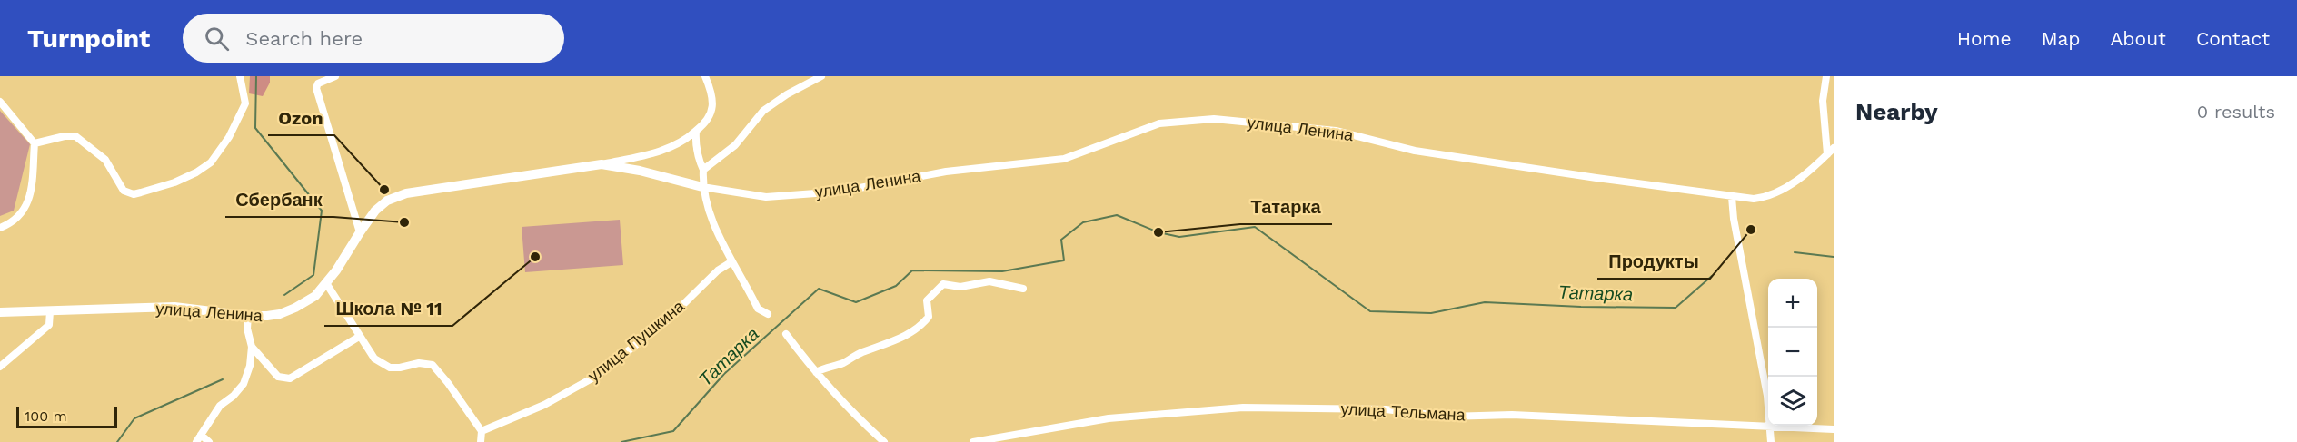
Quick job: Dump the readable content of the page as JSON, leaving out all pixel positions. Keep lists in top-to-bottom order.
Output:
{
  "streets": {
    "street": ["улица Ленина", "улица Пушкина", "улица Тельмана"]
  },
  "water": ["Татарка"],
  "places": [
    "Ozon",
    "Сбербанк",
    "Продукты",
    "Татарка",
    "Школа № 11"
  ],
  "scale_bar": "100 m",
  "page": {
    "header": "Turnpoint",
    "search": "Search here",
    "nav": [
      "Home",
      "Map",
      "About",
      "Contact"
    ],
    "heading": ["Nearby", "0 results"],
    "map_buttons": ["+", "−"],
    "scale": "100 m"
  }
}
